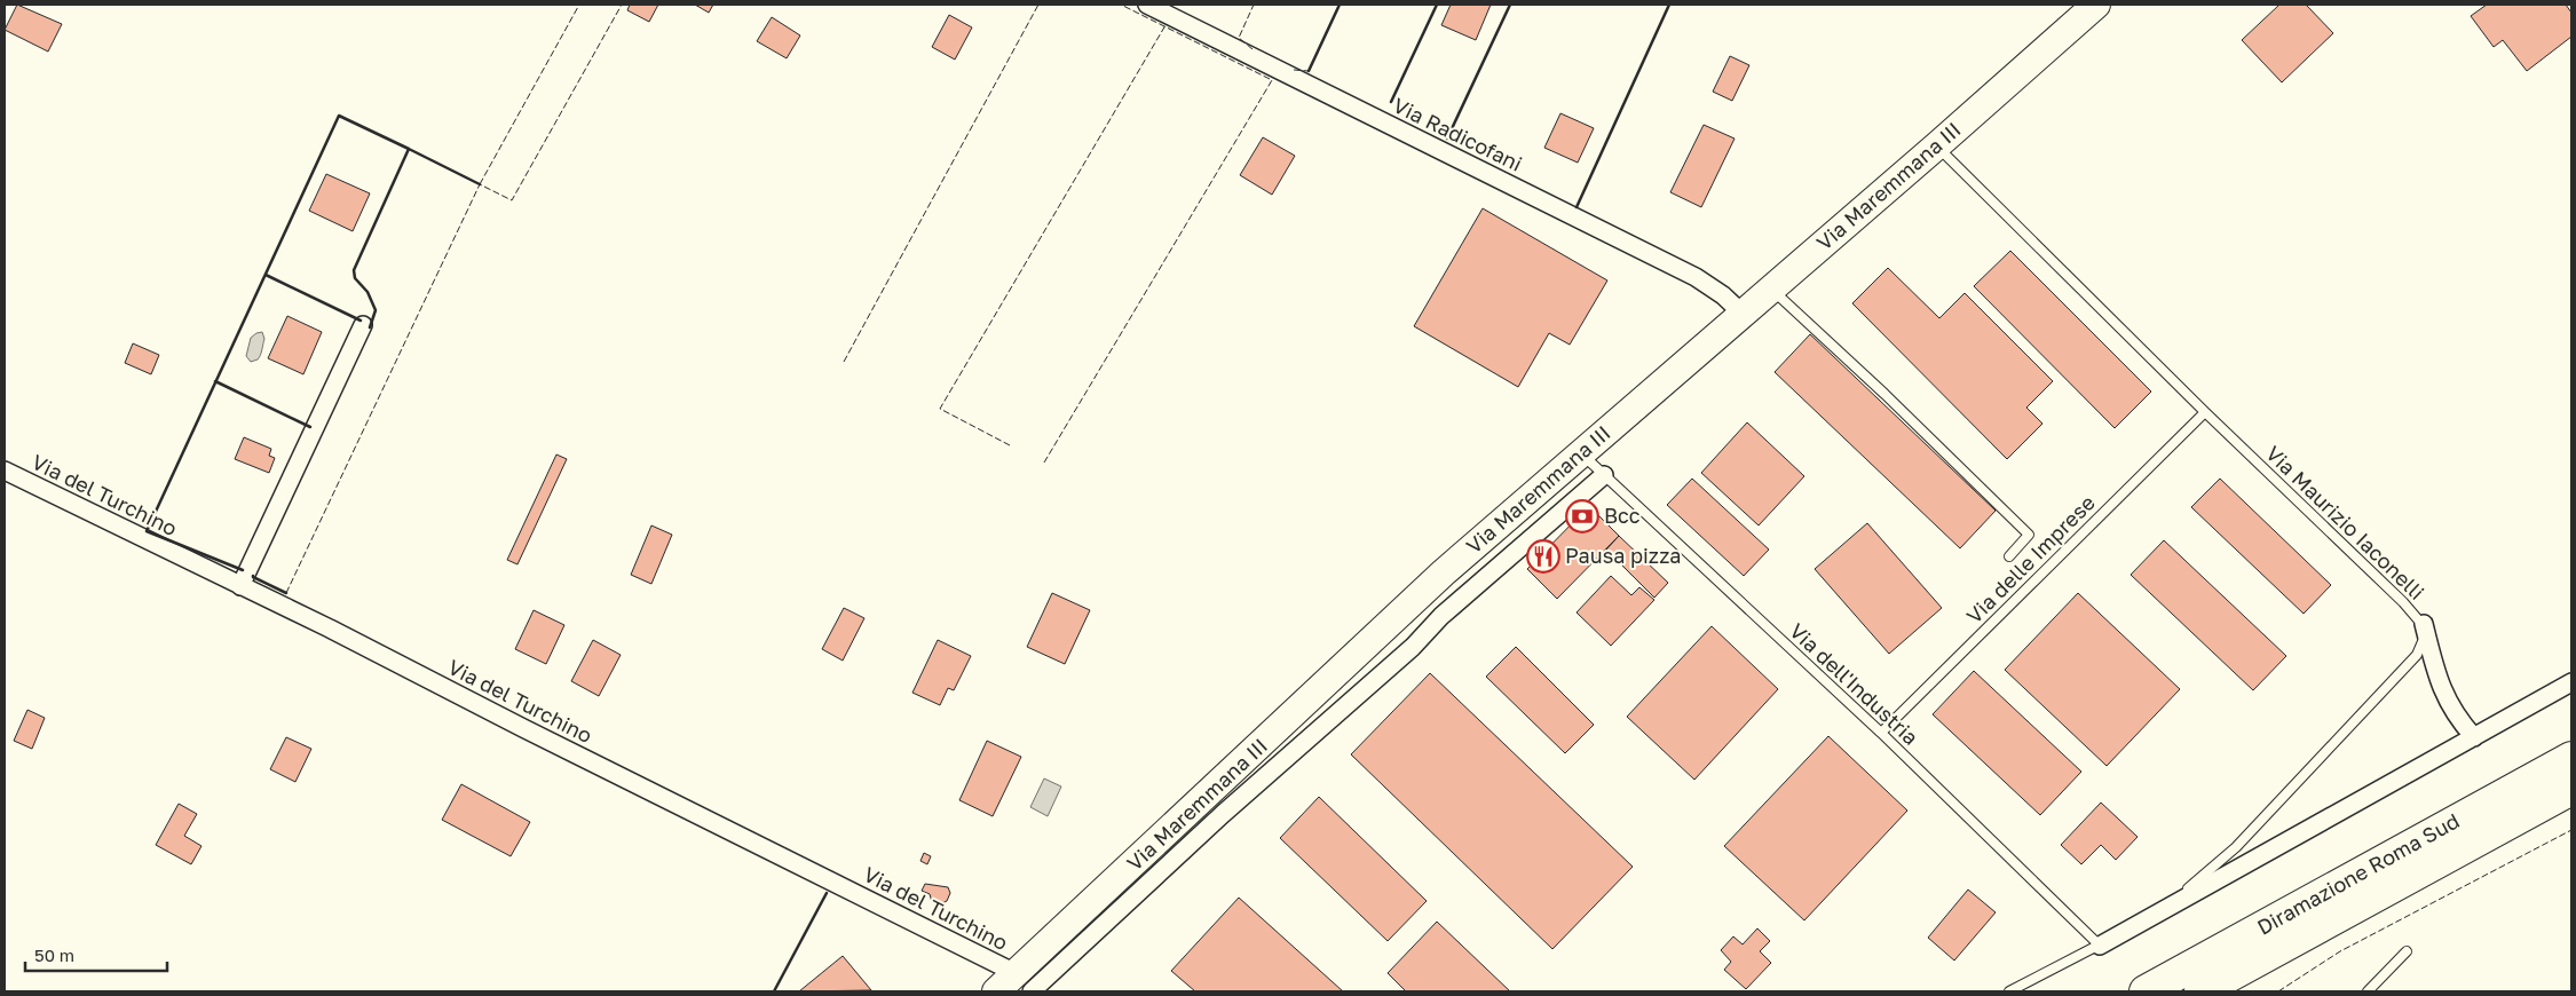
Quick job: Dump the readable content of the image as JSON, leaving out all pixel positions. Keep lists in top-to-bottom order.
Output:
{
  "streets": {
    "highway": ["Diramazione Roma Sud"],
    "main road": ["Via Maremmana III"],
    "street": ["Via Radicofani", "Via del Turchino"],
    "lane": ["Via Maurizio Iaconelli", "Via delle Imprese", "Via dell'Industria"]
  },
  "crossings": [
    ["Via Radicofani", "Via Maremmana III"],
    ["Via Maremmana III", "Via del Turchino"],
    ["Via Maremmana III", "Via Maurizio Iaconelli"],
    ["Via Maremmana III", "Via dell'Industria"],
    ["Via Maurizio Iaconelli", "Via delle Imprese"],
    ["Via Maurizio Iaconelli", "Via dell'Industria"],
    ["Via delle Imprese", "Via dell'Industria"]
  ],
  "places": {
    "bank": ["Bcc"],
    "restaurant": ["Pausa pizza"]
  },
  "scale_bar": "50 m"
}
